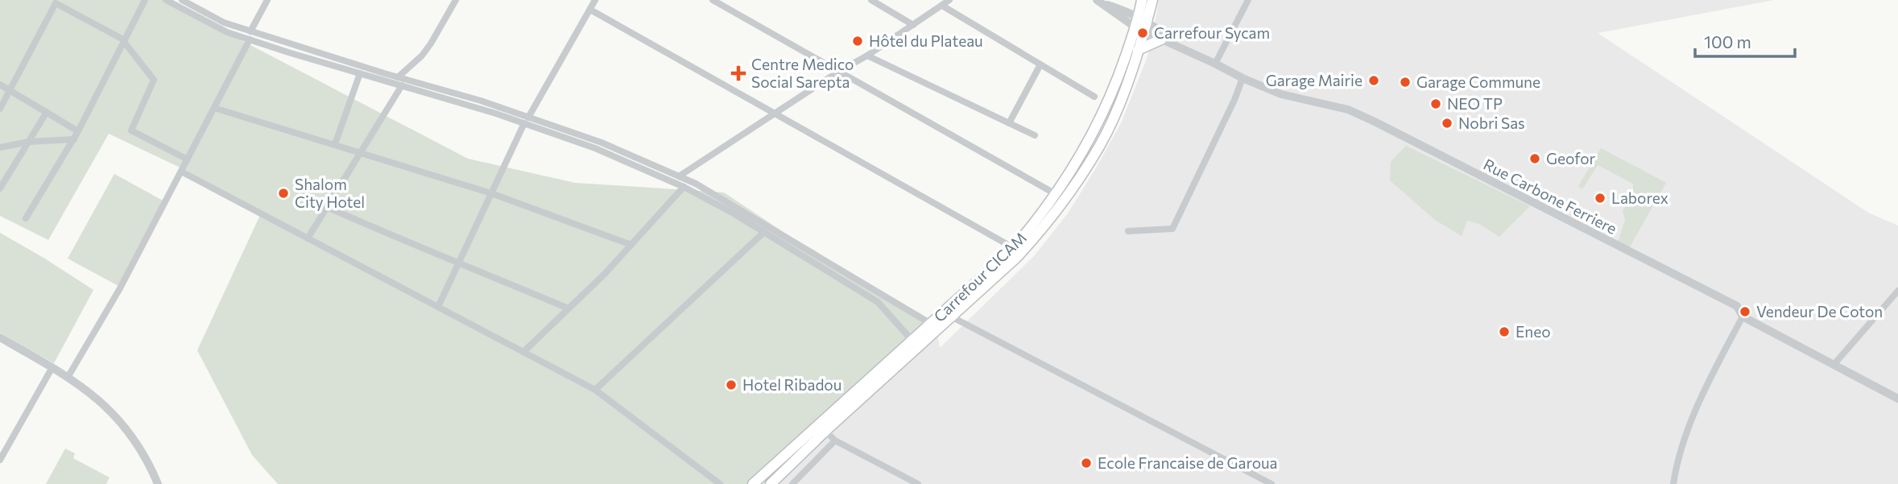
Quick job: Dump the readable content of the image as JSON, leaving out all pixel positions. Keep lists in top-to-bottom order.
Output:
{
  "streets": {
    "main road": ["Carrefour CICAM"],
    "street": ["Rue Carbone Ferriere"]
  },
  "crossings": [
    ["Rue Carbone Ferriere", "Carrefour CICAM"]
  ],
  "places": {
    "other": [
      "Carrefour Sycam",
      "Hôtel du Plateau",
      "Garage Mairie",
      "Garage Commune",
      "NEO TP",
      "Nobri Sas",
      "Geofor",
      "Shalom City Hotel",
      "Laborex",
      "Vendeur De Coton",
      "Eneo",
      "Hotel Ribadou",
      "Ecole Francaise de Garoua"
    ],
    "health": ["Centre Medico Social Sarepta"]
  },
  "scale_bar": "100 m"
}
